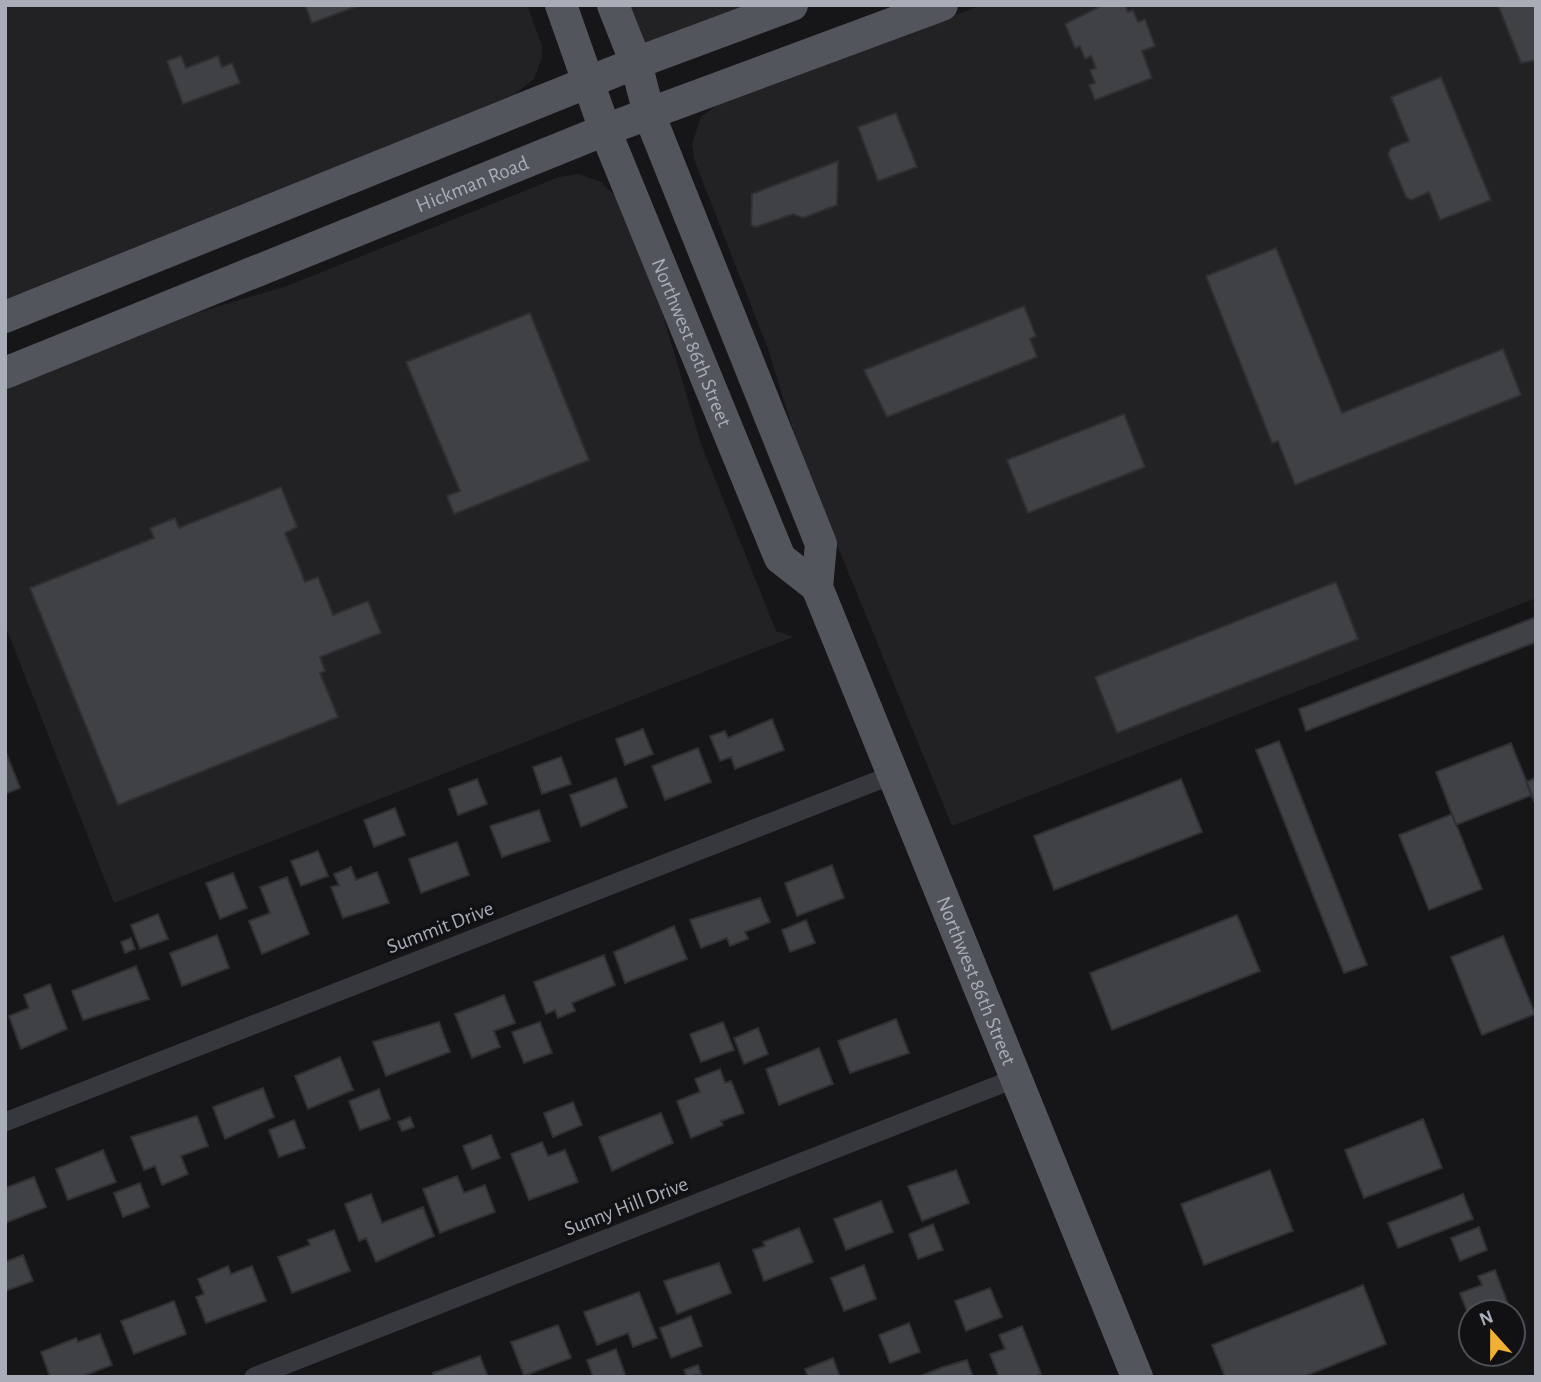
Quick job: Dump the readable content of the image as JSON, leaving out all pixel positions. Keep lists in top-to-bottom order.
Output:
{
  "streets": {
    "main road": ["Hickman Road", "Northwest 86th Street"],
    "street": ["Summit Drive", "Sunny Hill Drive"]
  },
  "crossings": [
    ["Hickman Road", "Northwest 86th Street"],
    ["Northwest 86th Street", "Summit Drive"],
    ["Northwest 86th Street", "Sunny Hill Drive"]
  ],
  "north": "top"
}
